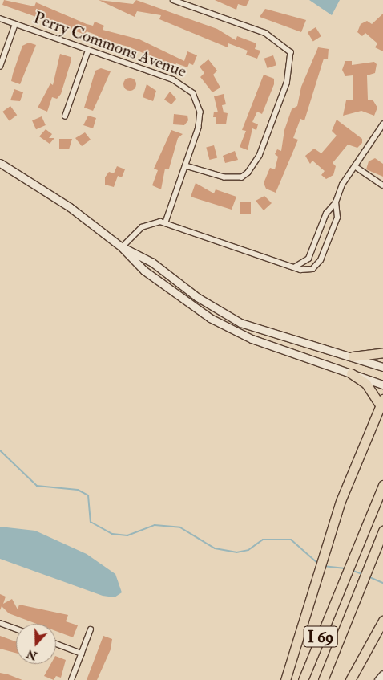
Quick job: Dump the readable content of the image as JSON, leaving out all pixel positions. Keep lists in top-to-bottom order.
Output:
{
  "streets": {
    "highway": ["I 69"],
    "street": ["Perry Commons Avenue"]
  },
  "north": "bottom"
}
